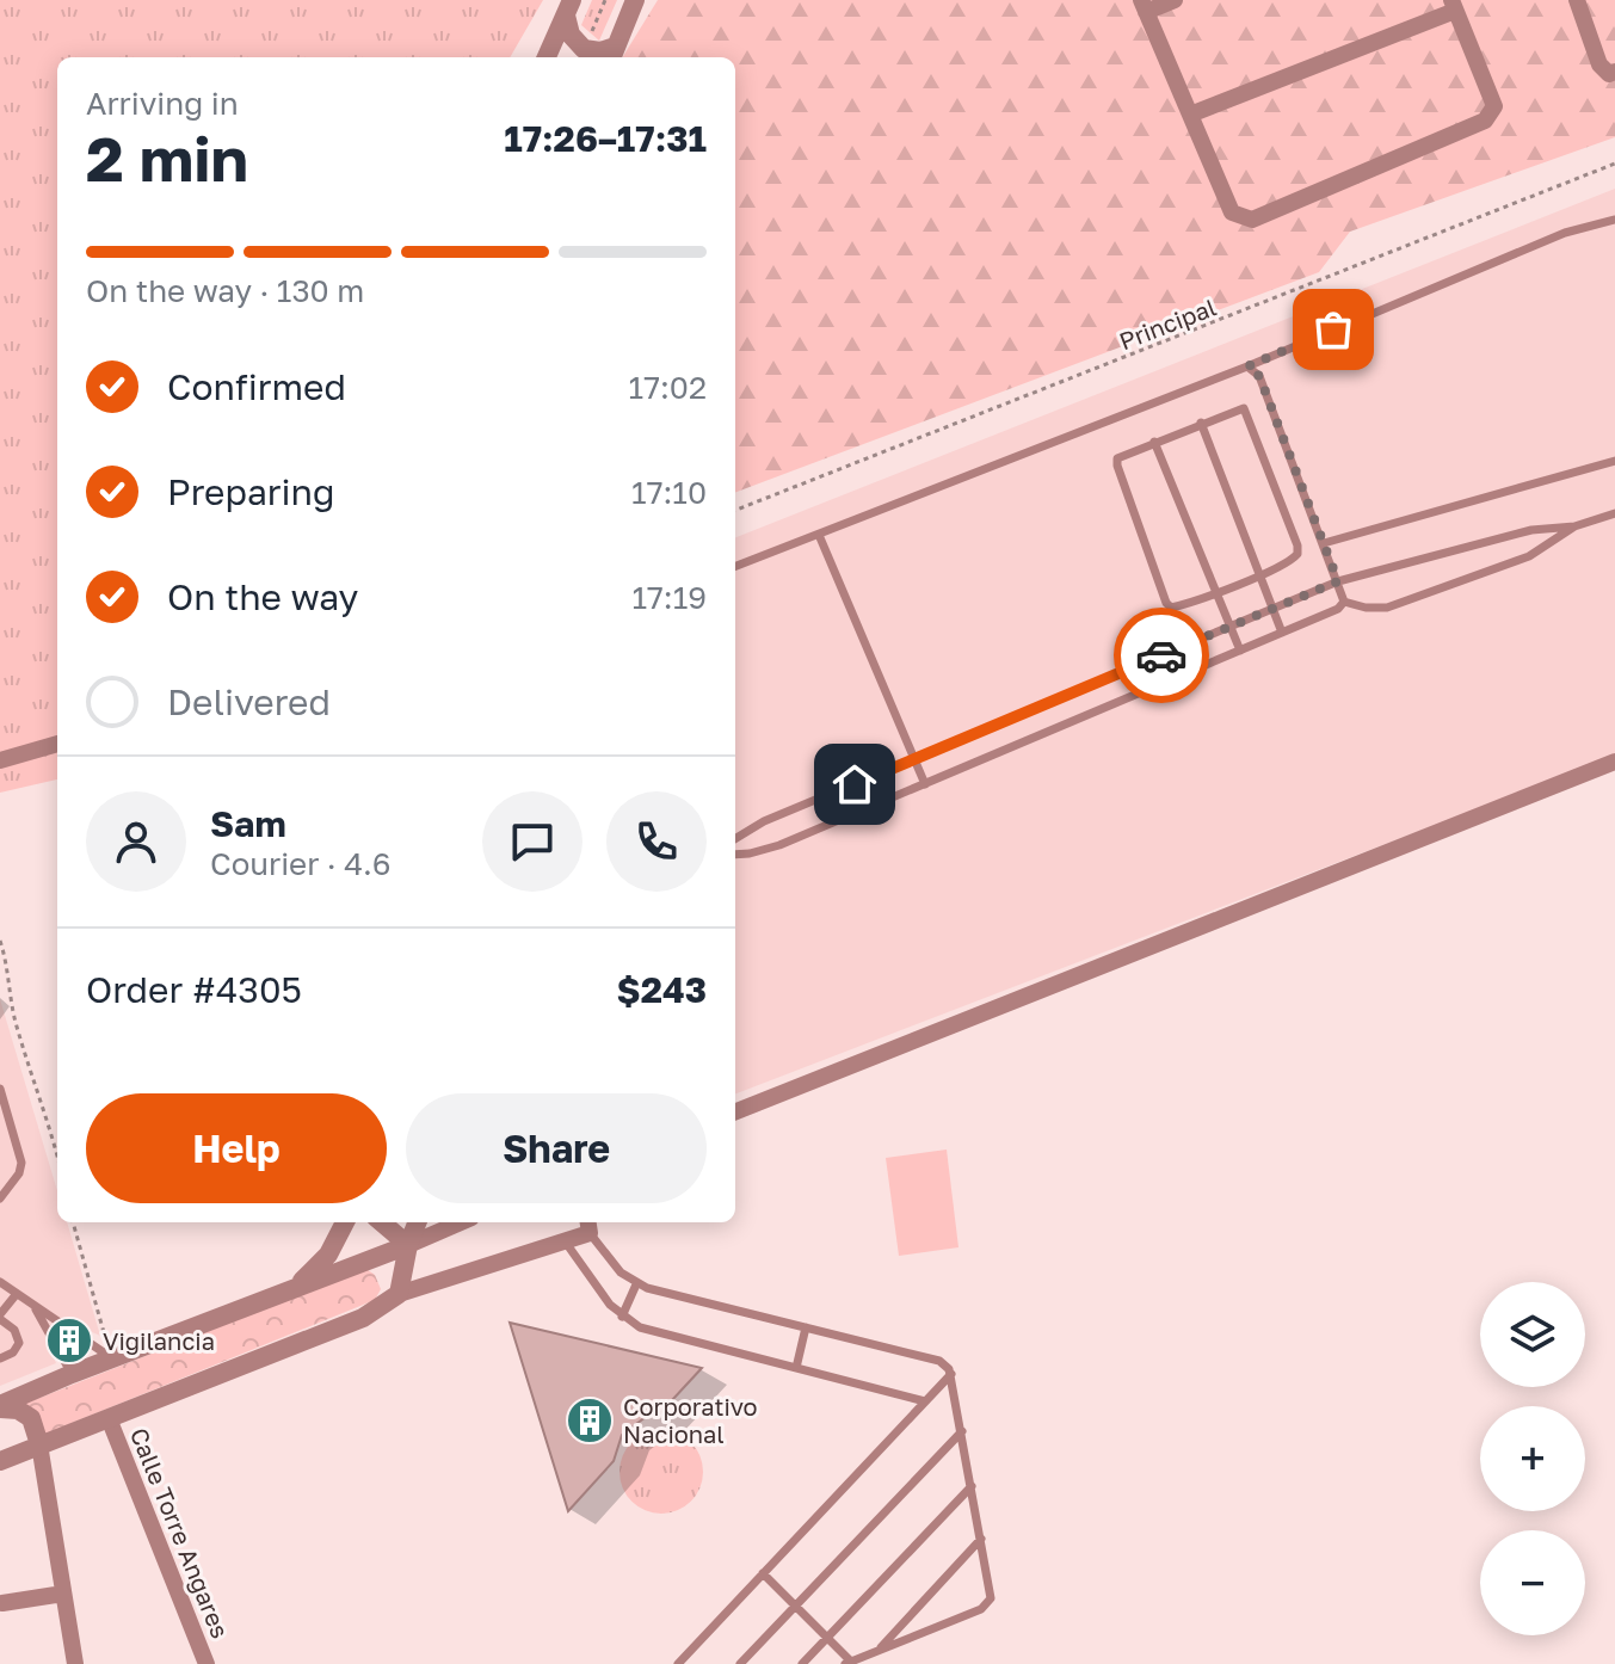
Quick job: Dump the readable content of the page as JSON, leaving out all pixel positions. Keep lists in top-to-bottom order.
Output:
{
  "streets": {
    "street": ["Calle Torre Angares"],
    "path": ["Principal"]
  },
  "places": {
    "building": ["Vigilancia", "Corporativo Nacional"]
  },
  "page": {
    "heading": ["2 min", "Arriving in", "17:26–17:31"],
    "panel": [
      "Sam",
      "Courier · 4.6",
      "Order #4305",
      "$243"
    ],
    "bar": "On the way · 130 m",
    "list": [
      ["Confirmed", "17:02"],
      ["Preparing", "17:10"],
      ["On the way", "17:19"],
      "Delivered"
    ],
    "buttons": ["Help", "Share"],
    "map_buttons": ["+", "−"]
  }
}
